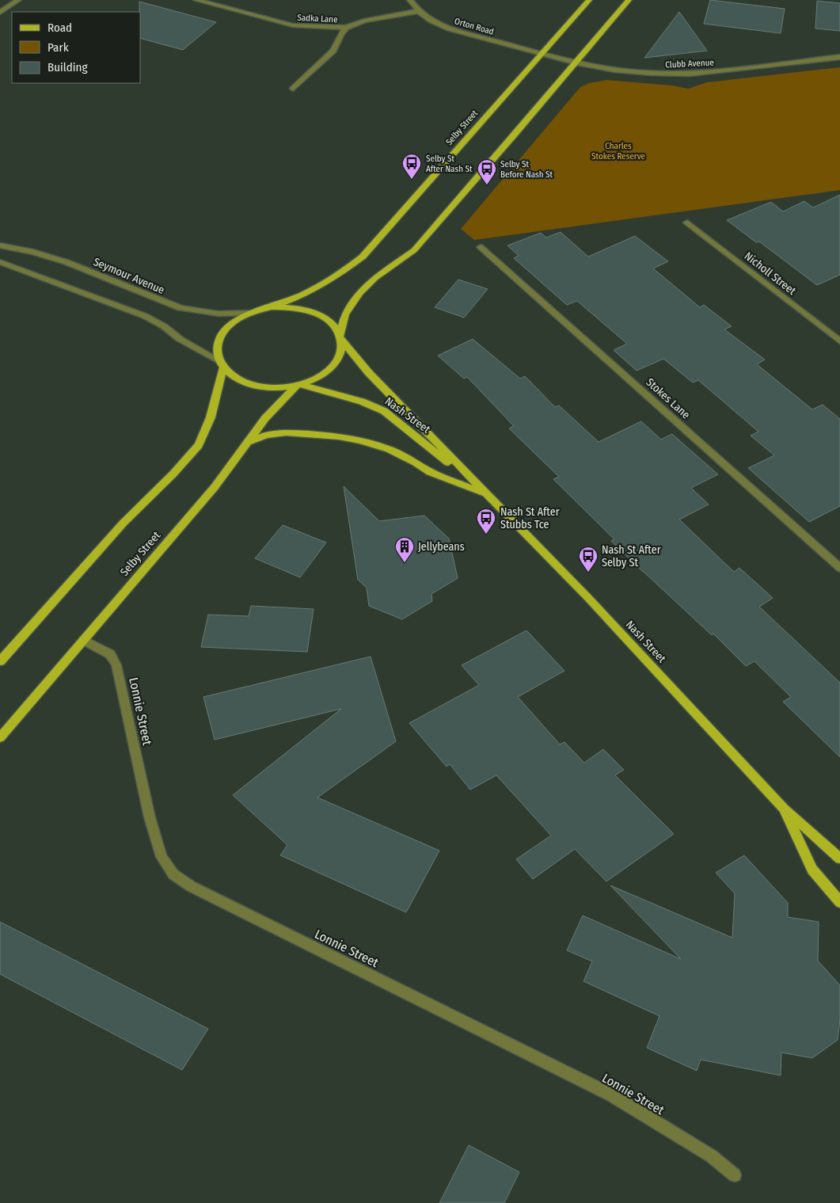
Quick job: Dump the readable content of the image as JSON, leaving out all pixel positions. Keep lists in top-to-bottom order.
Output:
{
  "streets": {
    "main road": ["Selby Street", "Nash Street"],
    "street": [
      "Sadka Lane",
      "Orton Road",
      "Clubb Avenue",
      "Nicholl Street",
      "Seymour Avenue",
      "Stokes Lane",
      "Lonnie Street"
    ]
  },
  "crossings": [
    ["Sadka Lane", "Orton Road"],
    ["Orton Road", "Clubb Avenue"],
    ["Orton Road", "Selby Street"],
    ["Clubb Avenue", "Selby Street"],
    ["Selby Street", "Seymour Avenue"],
    ["Selby Street", "Nash Street"],
    ["Selby Street", "Lonnie Street"],
    ["Seymour Avenue", "Nash Street"]
  ],
  "parks": ["Charles Stokes Reserve"],
  "places": {
    "bus stop": [
      "Selby St After Nash St",
      "Selby St Before Nash St",
      "Nash St After Stubbs Tce",
      "Nash St After Selby St"
    ],
    "building": ["Jellybeans"]
  },
  "legend": ["Road", "Park", "Building"]
}
